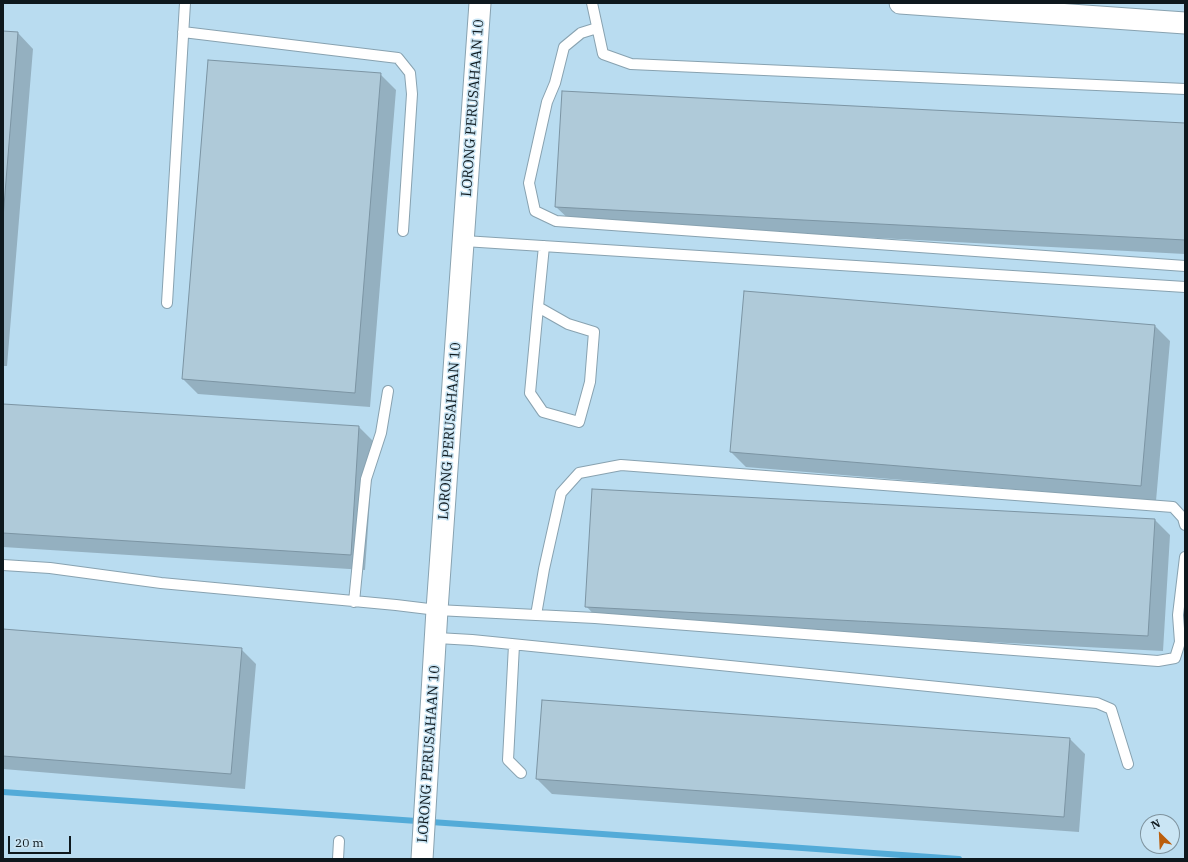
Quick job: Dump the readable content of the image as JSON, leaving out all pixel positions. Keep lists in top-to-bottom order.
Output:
{
  "streets": {
    "street": ["LORONG PERUSAHAAN 10"]
  },
  "scale_bar": "20 m",
  "north": "top left"
}
